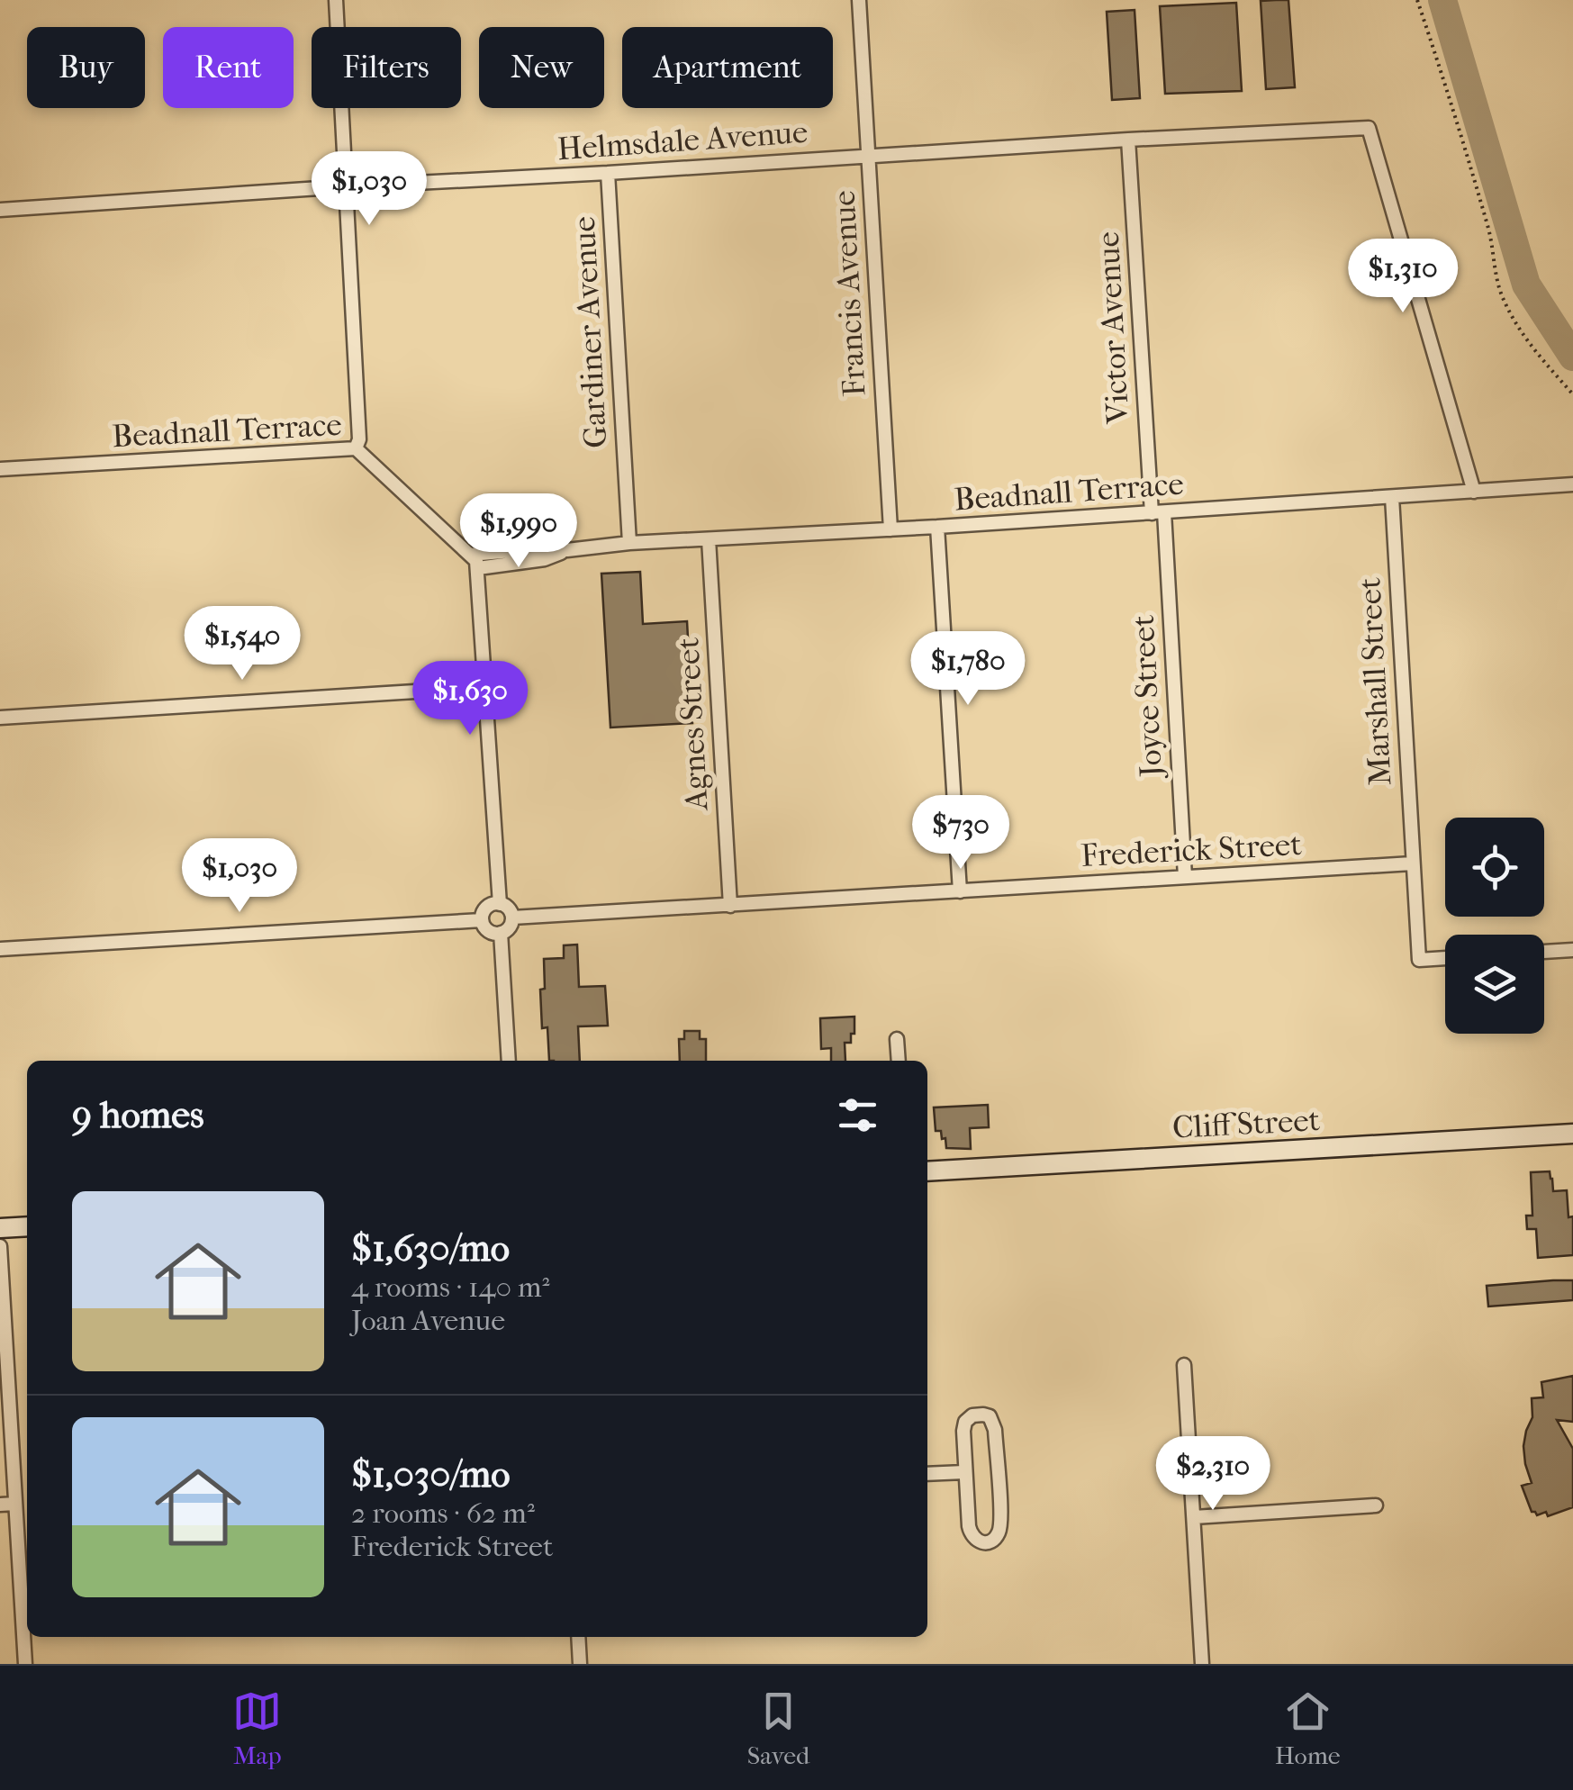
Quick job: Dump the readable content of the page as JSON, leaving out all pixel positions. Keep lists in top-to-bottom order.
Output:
{
  "streets": {
    "street": [
      "Helmsdale Avenue",
      "Francis Avenue",
      "Victor Avenue",
      "Gardiner Avenue",
      "Beadnall Terrace",
      "Marshall Street",
      "Joyce Street",
      "Agnes Street",
      "Frederick Street",
      "Cliff Street"
    ]
  },
  "crossings": [
    ["Helmsdale Avenue", "Francis Avenue"],
    ["Helmsdale Avenue", "Victor Avenue"],
    ["Helmsdale Avenue", "Gardiner Avenue"],
    ["Helmsdale Avenue", "Beadnall Terrace"],
    ["Francis Avenue", "Beadnall Terrace"],
    ["Victor Avenue", "Beadnall Terrace"],
    ["Victor Avenue", "Joyce Street"],
    ["Gardiner Avenue", "Beadnall Terrace"],
    ["Beadnall Terrace", "Marshall Street"],
    ["Beadnall Terrace", "Joyce Street"],
    ["Beadnall Terrace", "Agnes Street"],
    ["Marshall Street", "Frederick Street"],
    ["Joyce Street", "Frederick Street"],
    ["Agnes Street", "Frederick Street"]
  ],
  "page": {
    "chip": [
      "Buy",
      "Rent",
      "Filters",
      "New",
      "Apartment"
    ],
    "price": [
      "$1,030",
      "$1,310",
      "$1,990",
      "$1,540",
      "$1,780",
      "$1,630",
      "$730",
      "$1,030",
      "$2,310"
    ],
    "heading": "9 homes",
    "list": [
      {
        "name": "$1,630/mo",
        "note": "4 rooms · 140 m² · Joan Avenue"
      },
      {
        "name": "$1,030/mo",
        "note": "2 rooms · 62 m² · Frederick Street"
      }
    ],
    "tabs": ["Map", "Saved", "Home"]
  }
}
